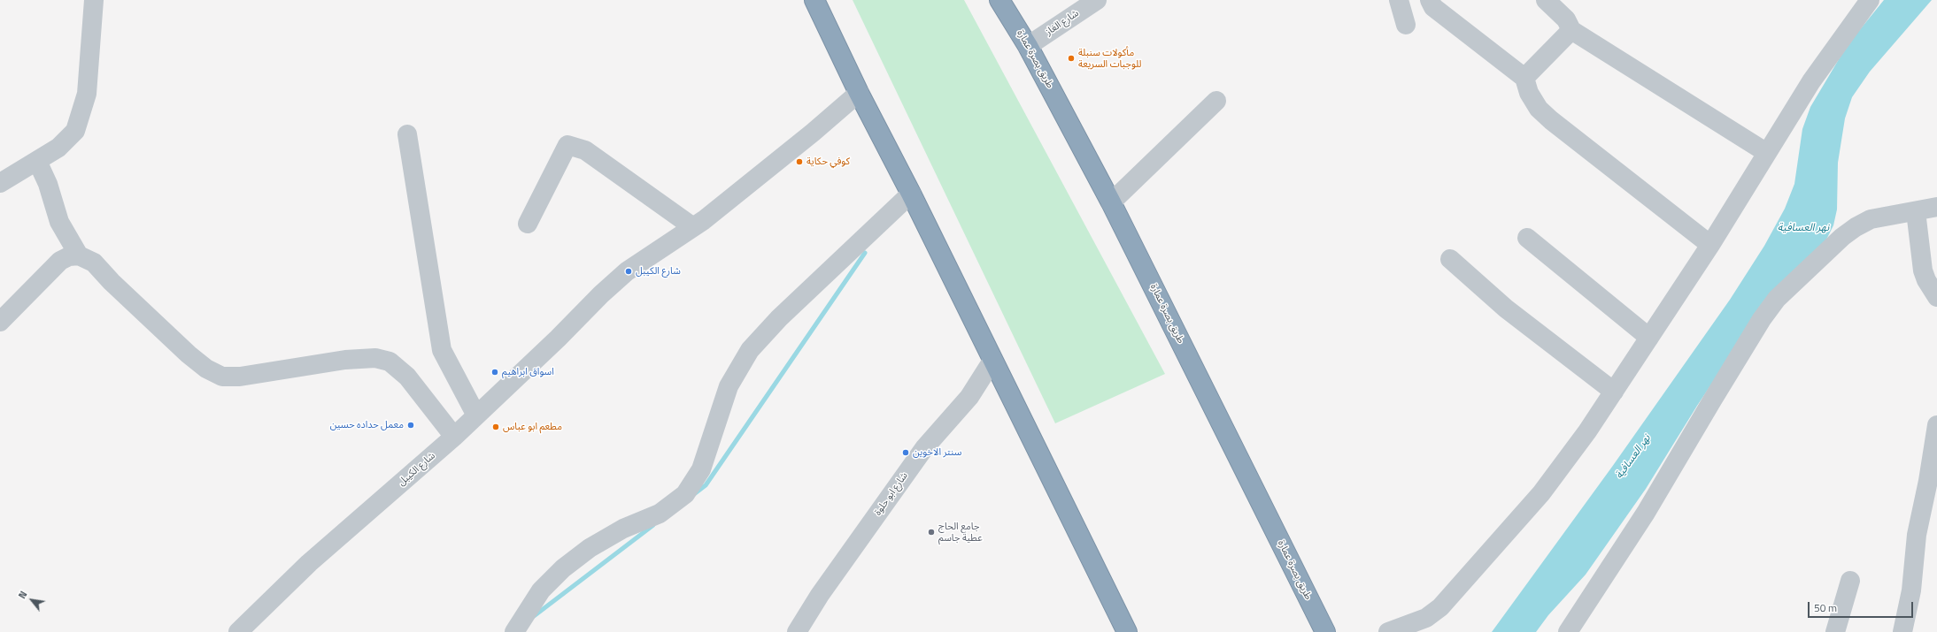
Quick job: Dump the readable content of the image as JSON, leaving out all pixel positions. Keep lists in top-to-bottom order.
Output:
{
  "streets": {
    "highway": ["طريق بصرة عمارة"],
    "street": ["شارع الغاز", "شارع الكيبل", "شارع ابو حلوة"]
  },
  "crossings": [
    ["شارع الغاز", "طريق بصرة عمارة"]
  ],
  "water": ["نهر العسافية"],
  "places": [
    "مأكولات سنبلة للوجبات السريعة",
    "كوفي حكاية",
    "شارع الكيبل",
    "اسواق ابراهيم",
    "معمل حداده حسين",
    "مطعم ابو عباس",
    "سنتر الاخوين",
    "جامع الحاج عطية جاسم"
  ],
  "scale_bar": "50 m",
  "north": "top left"
}
